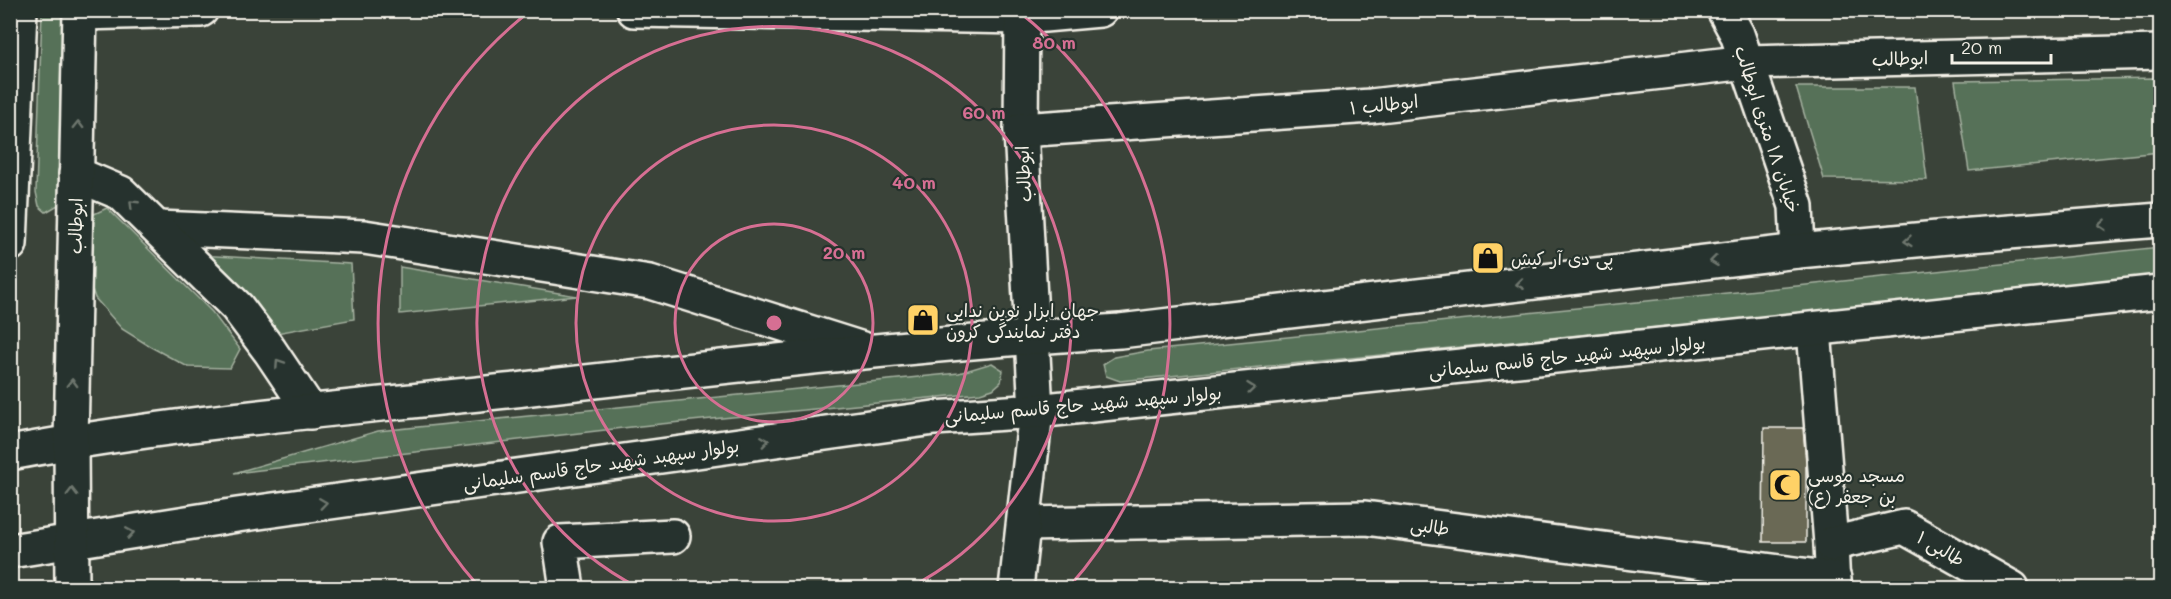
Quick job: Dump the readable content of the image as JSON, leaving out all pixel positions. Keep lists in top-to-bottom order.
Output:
{
  "streets": {
    "main road": [
      "ابوطالب",
      "ابوطالب ۱",
      "خیابان ۱۸ متری ابوطالب",
      "بولوار سپهبد شهید حاج قاسم سلیمانی",
      "طالبی",
      "طالبی ۱"
    ]
  },
  "crossings": [
    ["ابوطالب", "ابوطالب ۱"],
    ["ابوطالب", "خیابان ۱۸ متری ابوطالب"],
    ["ابوطالب", "بولوار سپهبد شهید حاج قاسم سلیمانی"],
    ["ابوطالب", "طالبی"],
    ["ابوطالب ۱", "خیابان ۱۸ متری ابوطالب"]
  ],
  "places": {
    "shop": ["پی دی آر کیش", "جهان ابزار نوین ندایی دفتر نمایندگی کرون"],
    "mosque": ["مسجد موسی بن جعفر (ع)"]
  },
  "scale_bar": "20 m",
  "rings": [
    "80 m",
    "60 m",
    "40 m",
    "20 m"
  ]
}
